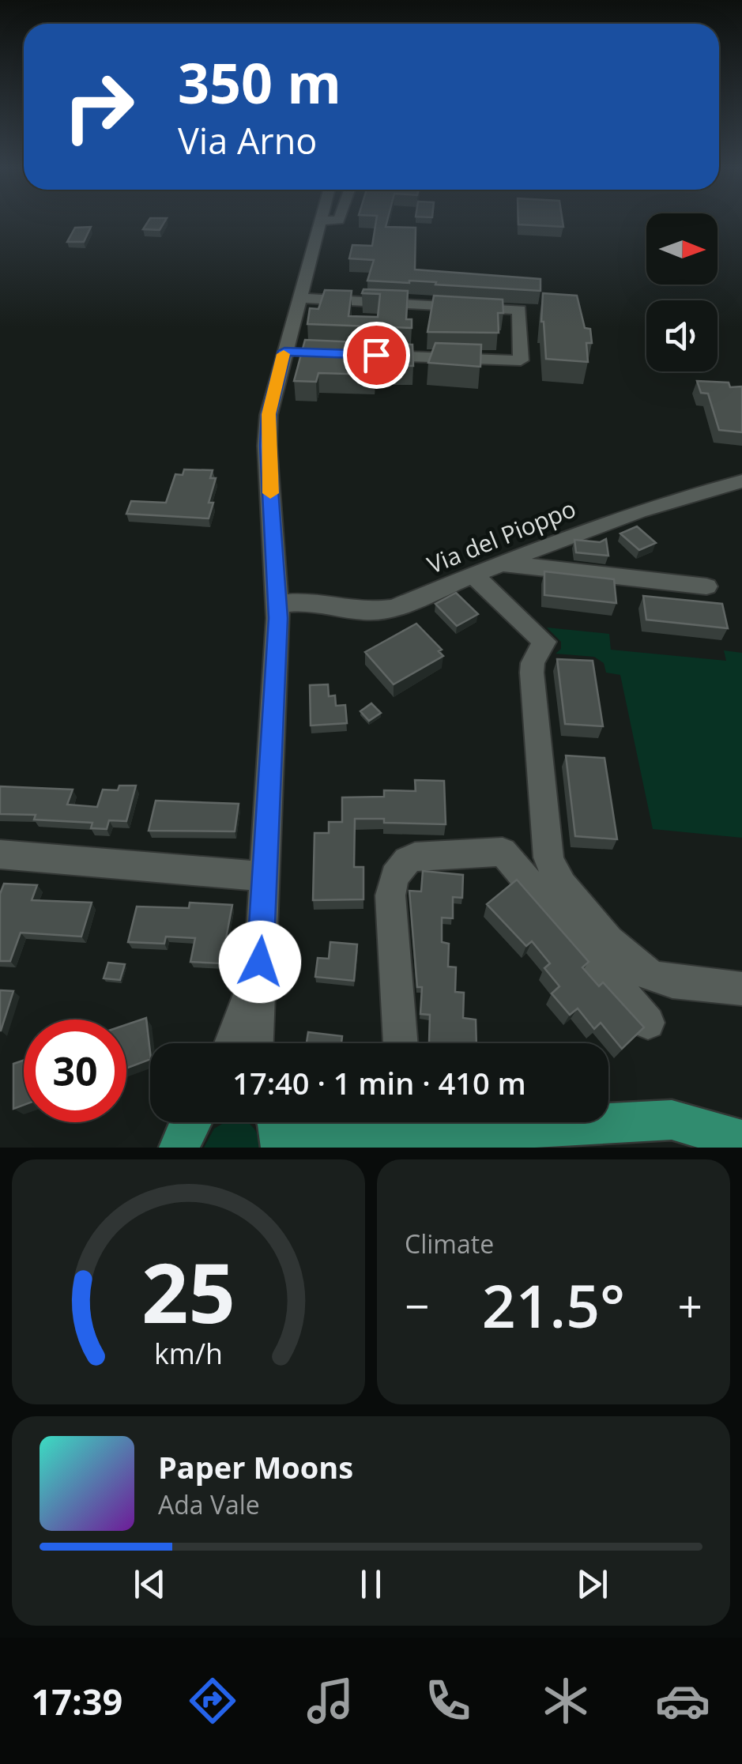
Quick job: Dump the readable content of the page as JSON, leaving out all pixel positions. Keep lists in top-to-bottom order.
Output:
{
  "streets": {
    "street": ["Via del Pioppo"]
  },
  "north": "right",
  "page": {
    "turn": ["350 m", "Via Arno"],
    "limit": "30",
    "trip": "17:40 · 1 min · 410 m",
    "tile": "Climate",
    "heat": ["−", "21.5°", "+"],
    "song": ["Paper Moons", "Ada Vale"],
    "tabs": "17:39",
    "gauge": ["25", "km/h"]
  }
}
